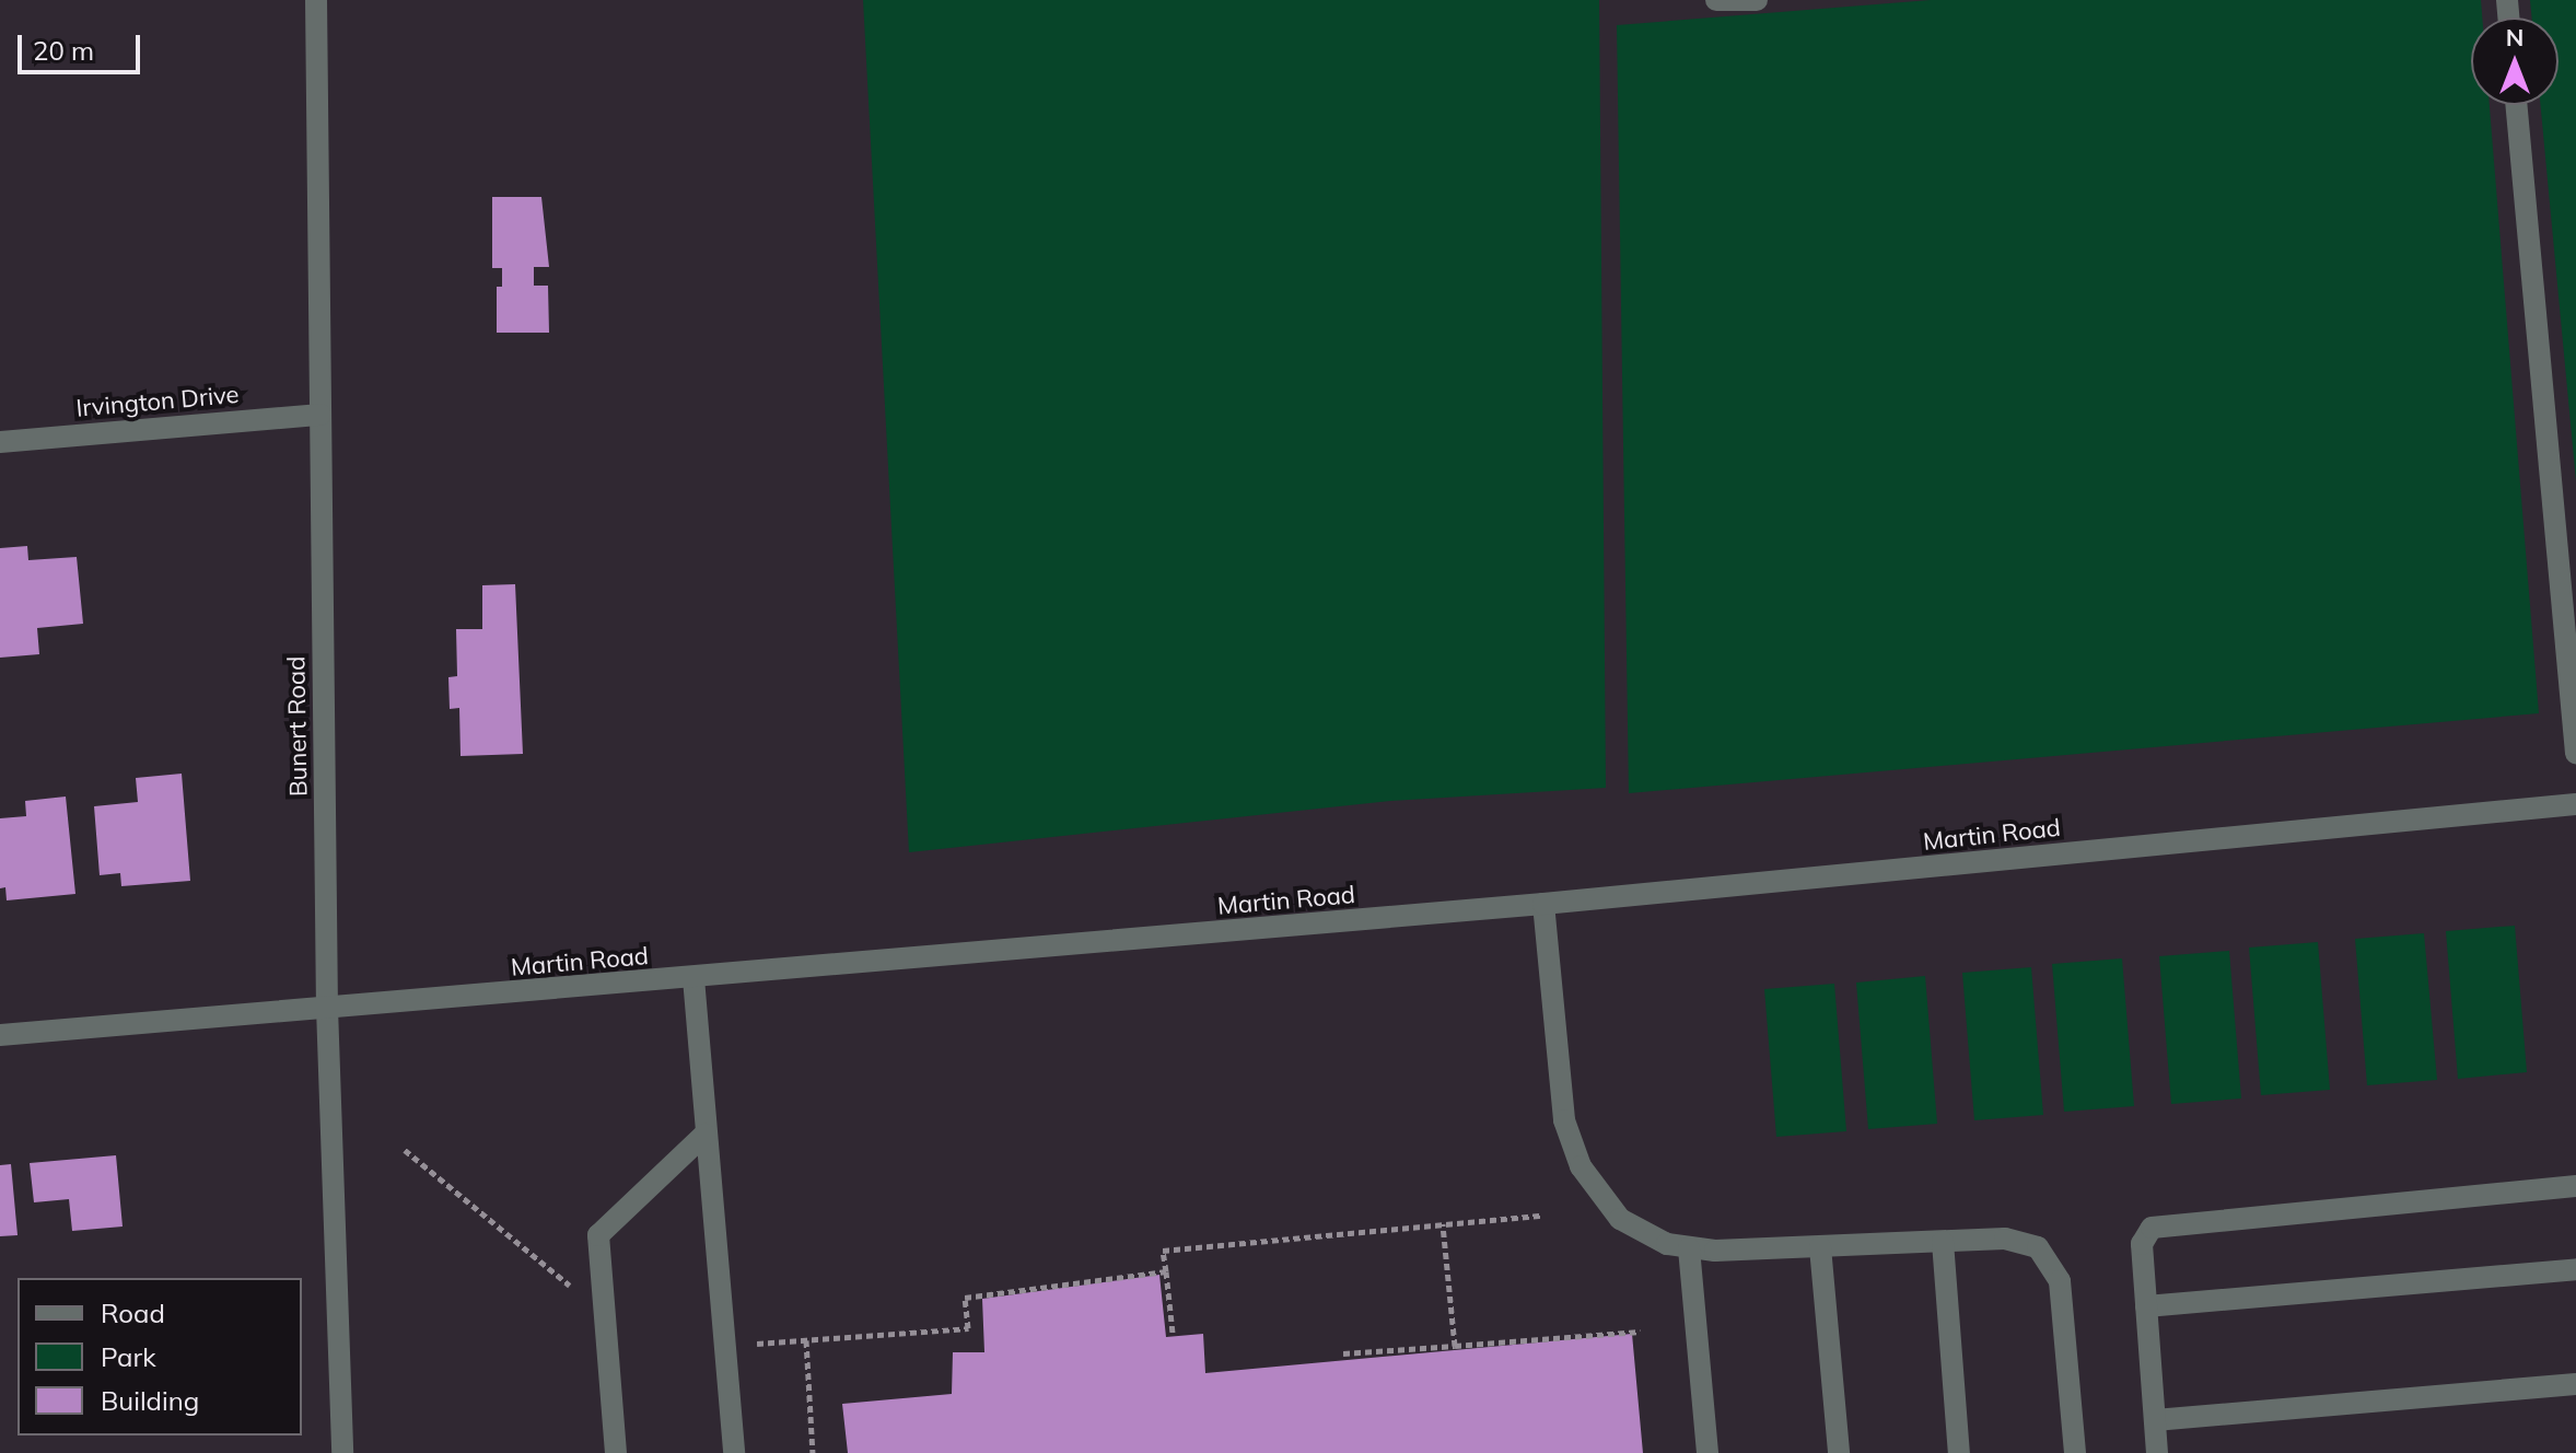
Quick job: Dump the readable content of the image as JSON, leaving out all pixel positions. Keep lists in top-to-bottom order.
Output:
{
  "streets": {
    "street": ["Irvington Drive", "Bunert Road", "Martin Road"]
  },
  "crossings": [
    ["Irvington Drive", "Bunert Road"],
    ["Bunert Road", "Martin Road"]
  ],
  "legend": ["Road", "Park", "Building"],
  "scale_bar": "20 m",
  "north": "top"
}
